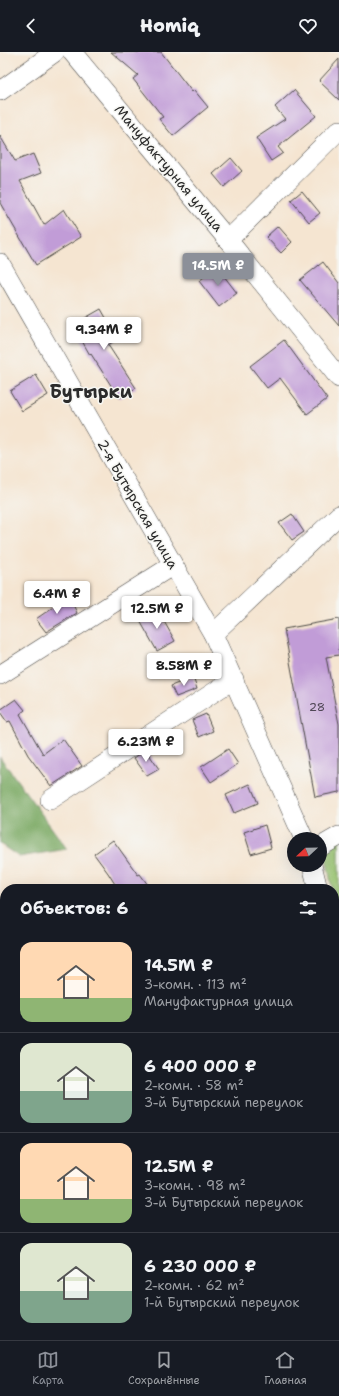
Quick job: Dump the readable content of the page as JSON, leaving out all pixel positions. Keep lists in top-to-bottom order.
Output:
{
  "streets": {
    "street": ["Мануфактурная улица", "2-я Бутырская улица"]
  },
  "districts": ["Бутырки"],
  "house_numbers": ["28"],
  "north": "left",
  "page": {
    "header": "Homiq",
    "price": [
      "14.5M ₽",
      "9.34M ₽",
      "6.4M ₽",
      "12.5M ₽",
      "8.58M ₽",
      "6.23M ₽"
    ],
    "heading": "Объектов: 6",
    "list": [
      {
        "name": "14.5M ₽",
        "note": "3-комн. · 113 m² · Мануфактурная улица"
      },
      {
        "name": "6 400 000 ₽",
        "note": "2-комн. · 58 m² · 3-й Бутырский переулок"
      },
      {
        "name": "12.5M ₽",
        "note": "3-комн. · 98 m² · 3-й Бутырский переулок"
      },
      {
        "name": "6 230 000 ₽",
        "note": "2-комн. · 62 m² · 1-й Бутырский переулок"
      }
    ],
    "tabs": ["Карта", "Сохранённые", "Главная"]
  }
}
